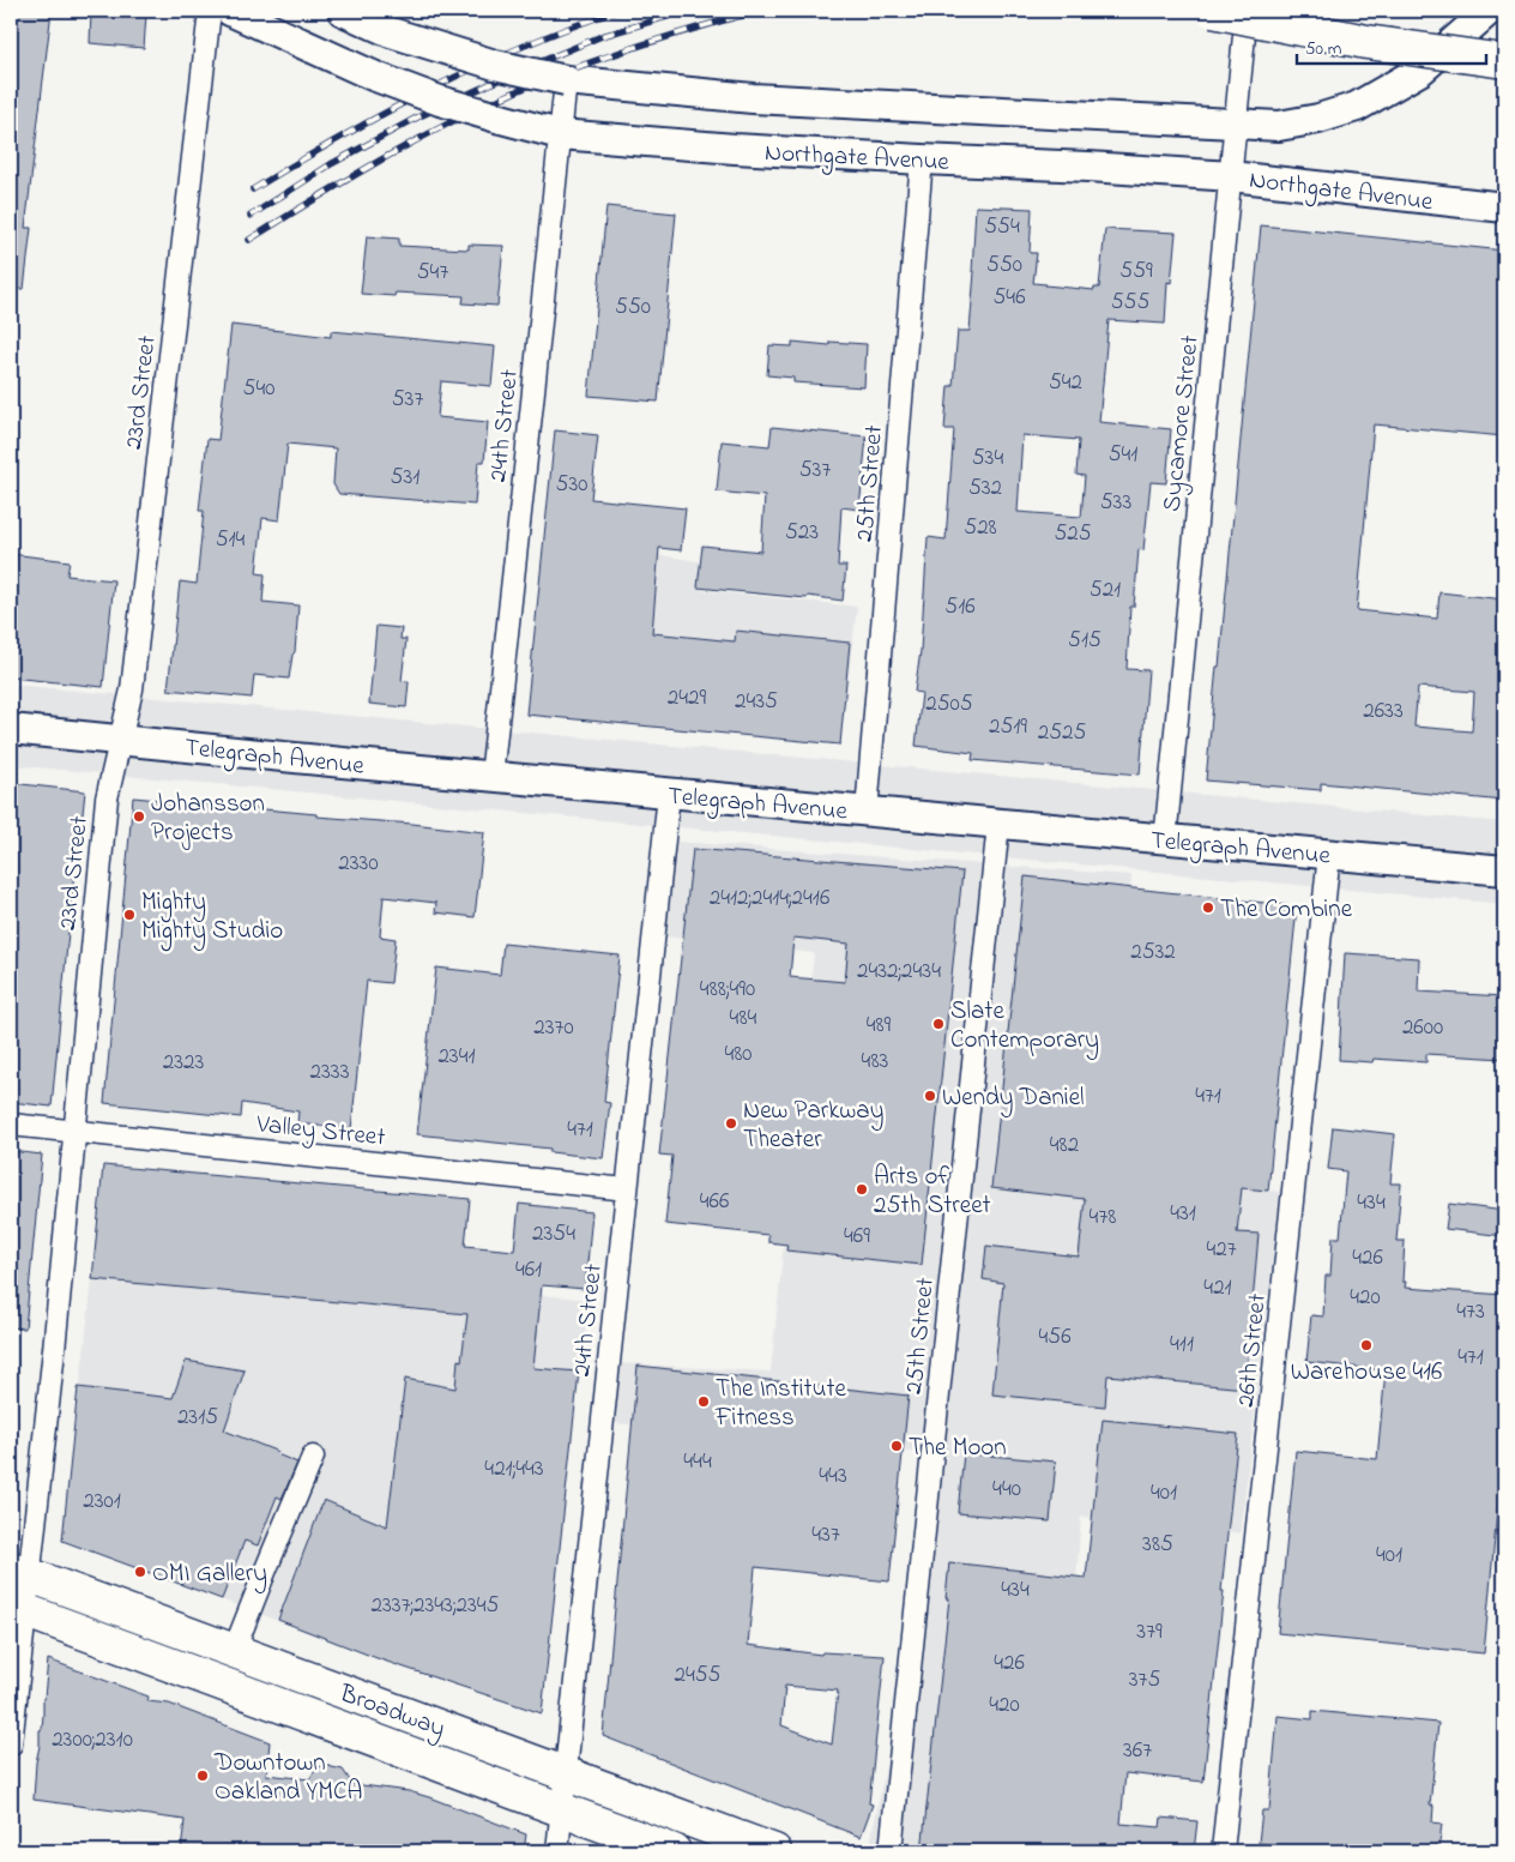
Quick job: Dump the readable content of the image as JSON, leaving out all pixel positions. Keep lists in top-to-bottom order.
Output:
{
  "streets": {
    "main road": ["Northgate Avenue", "Telegraph Avenue", "Broadway"],
    "street": [
      "23rd Street",
      "Sycamore Street",
      "24th Street",
      "25th Street",
      "Valley Street",
      "26th Street"
    ]
  },
  "crossings": [
    ["Northgate Avenue", "Sycamore Street"],
    ["Northgate Avenue", "24th Street"],
    ["Northgate Avenue", "25th Street"],
    ["23rd Street", "Telegraph Avenue"],
    ["23rd Street", "Valley Street"],
    ["23rd Street", "Broadway"],
    ["Sycamore Street", "Telegraph Avenue"],
    ["24th Street", "Telegraph Avenue"],
    ["24th Street", "Valley Street"],
    ["24th Street", "Broadway"],
    ["25th Street", "Telegraph Avenue"],
    ["Telegraph Avenue", "26th Street"]
  ],
  "places": [
    "Johansson Projects",
    "The Combine",
    "Mighty Mighty Studio",
    "Slate Contemporary",
    "Wendy Daniel",
    "New Parkway Theater",
    "Arts of 25th Street",
    "Warehouse 416",
    "The Institute Fitness",
    "The Moon",
    "OMI Gallery",
    "Downtown Oakland YMCA"
  ],
  "house_numbers": [
    "554",
    "550",
    "559",
    "547",
    "546",
    "555",
    "550",
    "542",
    "540",
    "537",
    "541",
    "534",
    "537",
    "531",
    "530",
    "532",
    "533",
    "528",
    "523",
    "525",
    "514",
    "521",
    "516",
    "515",
    "2429",
    "2435",
    "2505",
    "2633",
    "2519",
    "2525",
    "2330",
    "2412;2414;2416",
    "2532",
    "2432;2434",
    "488;490",
    "484",
    "489",
    "2370",
    "2600",
    "480",
    "2341",
    "483",
    "2323",
    "2333",
    "471",
    "471",
    "482",
    "466",
    "434",
    "431",
    "478",
    "2354",
    "469",
    "427",
    "426",
    "461",
    "421",
    "420",
    "473",
    "456",
    "411",
    "471",
    "2315",
    "444",
    "421;443",
    "443",
    "440",
    "401",
    "2301",
    "437",
    "385",
    "401",
    "434",
    "2337;2343;2345",
    "379",
    "426",
    "2455",
    "375",
    "420",
    "2300;2310",
    "367"
  ],
  "scale_bar": "50 m"
}
